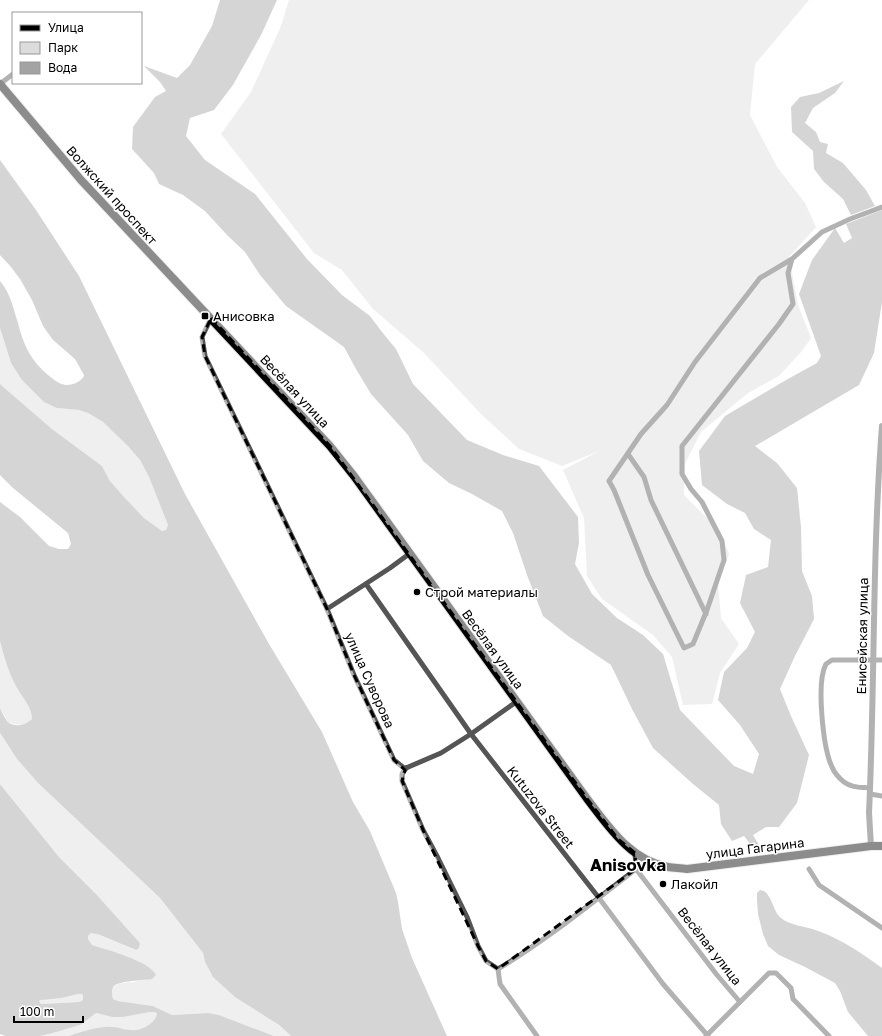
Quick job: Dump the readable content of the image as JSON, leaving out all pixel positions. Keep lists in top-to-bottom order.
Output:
{
  "streets": {
    "main road": ["Волжский проспект", "Весёлая улица", "улица Гагарина"],
    "street": ["Енисейская улица", "улица Суворова", "Kutuzova Street"]
  },
  "crossings": [
    ["Волжский проспект", "Весёлая улица"],
    ["Волжский проспект", "улица Суворова"],
    ["Весёлая улица", "улица Суворова"],
    ["Весёлая улица", "улица Гагарина"],
    ["Енисейская улица", "улица Гагарина"]
  ],
  "districts": ["Anisovka"],
  "places": {
    "transit": ["Анисовка"],
    "other": ["Строй материалы", "Лакойл"]
  },
  "legend": ["Улица", "Парк", "Вода"],
  "scale_bar": "100 m"
}
